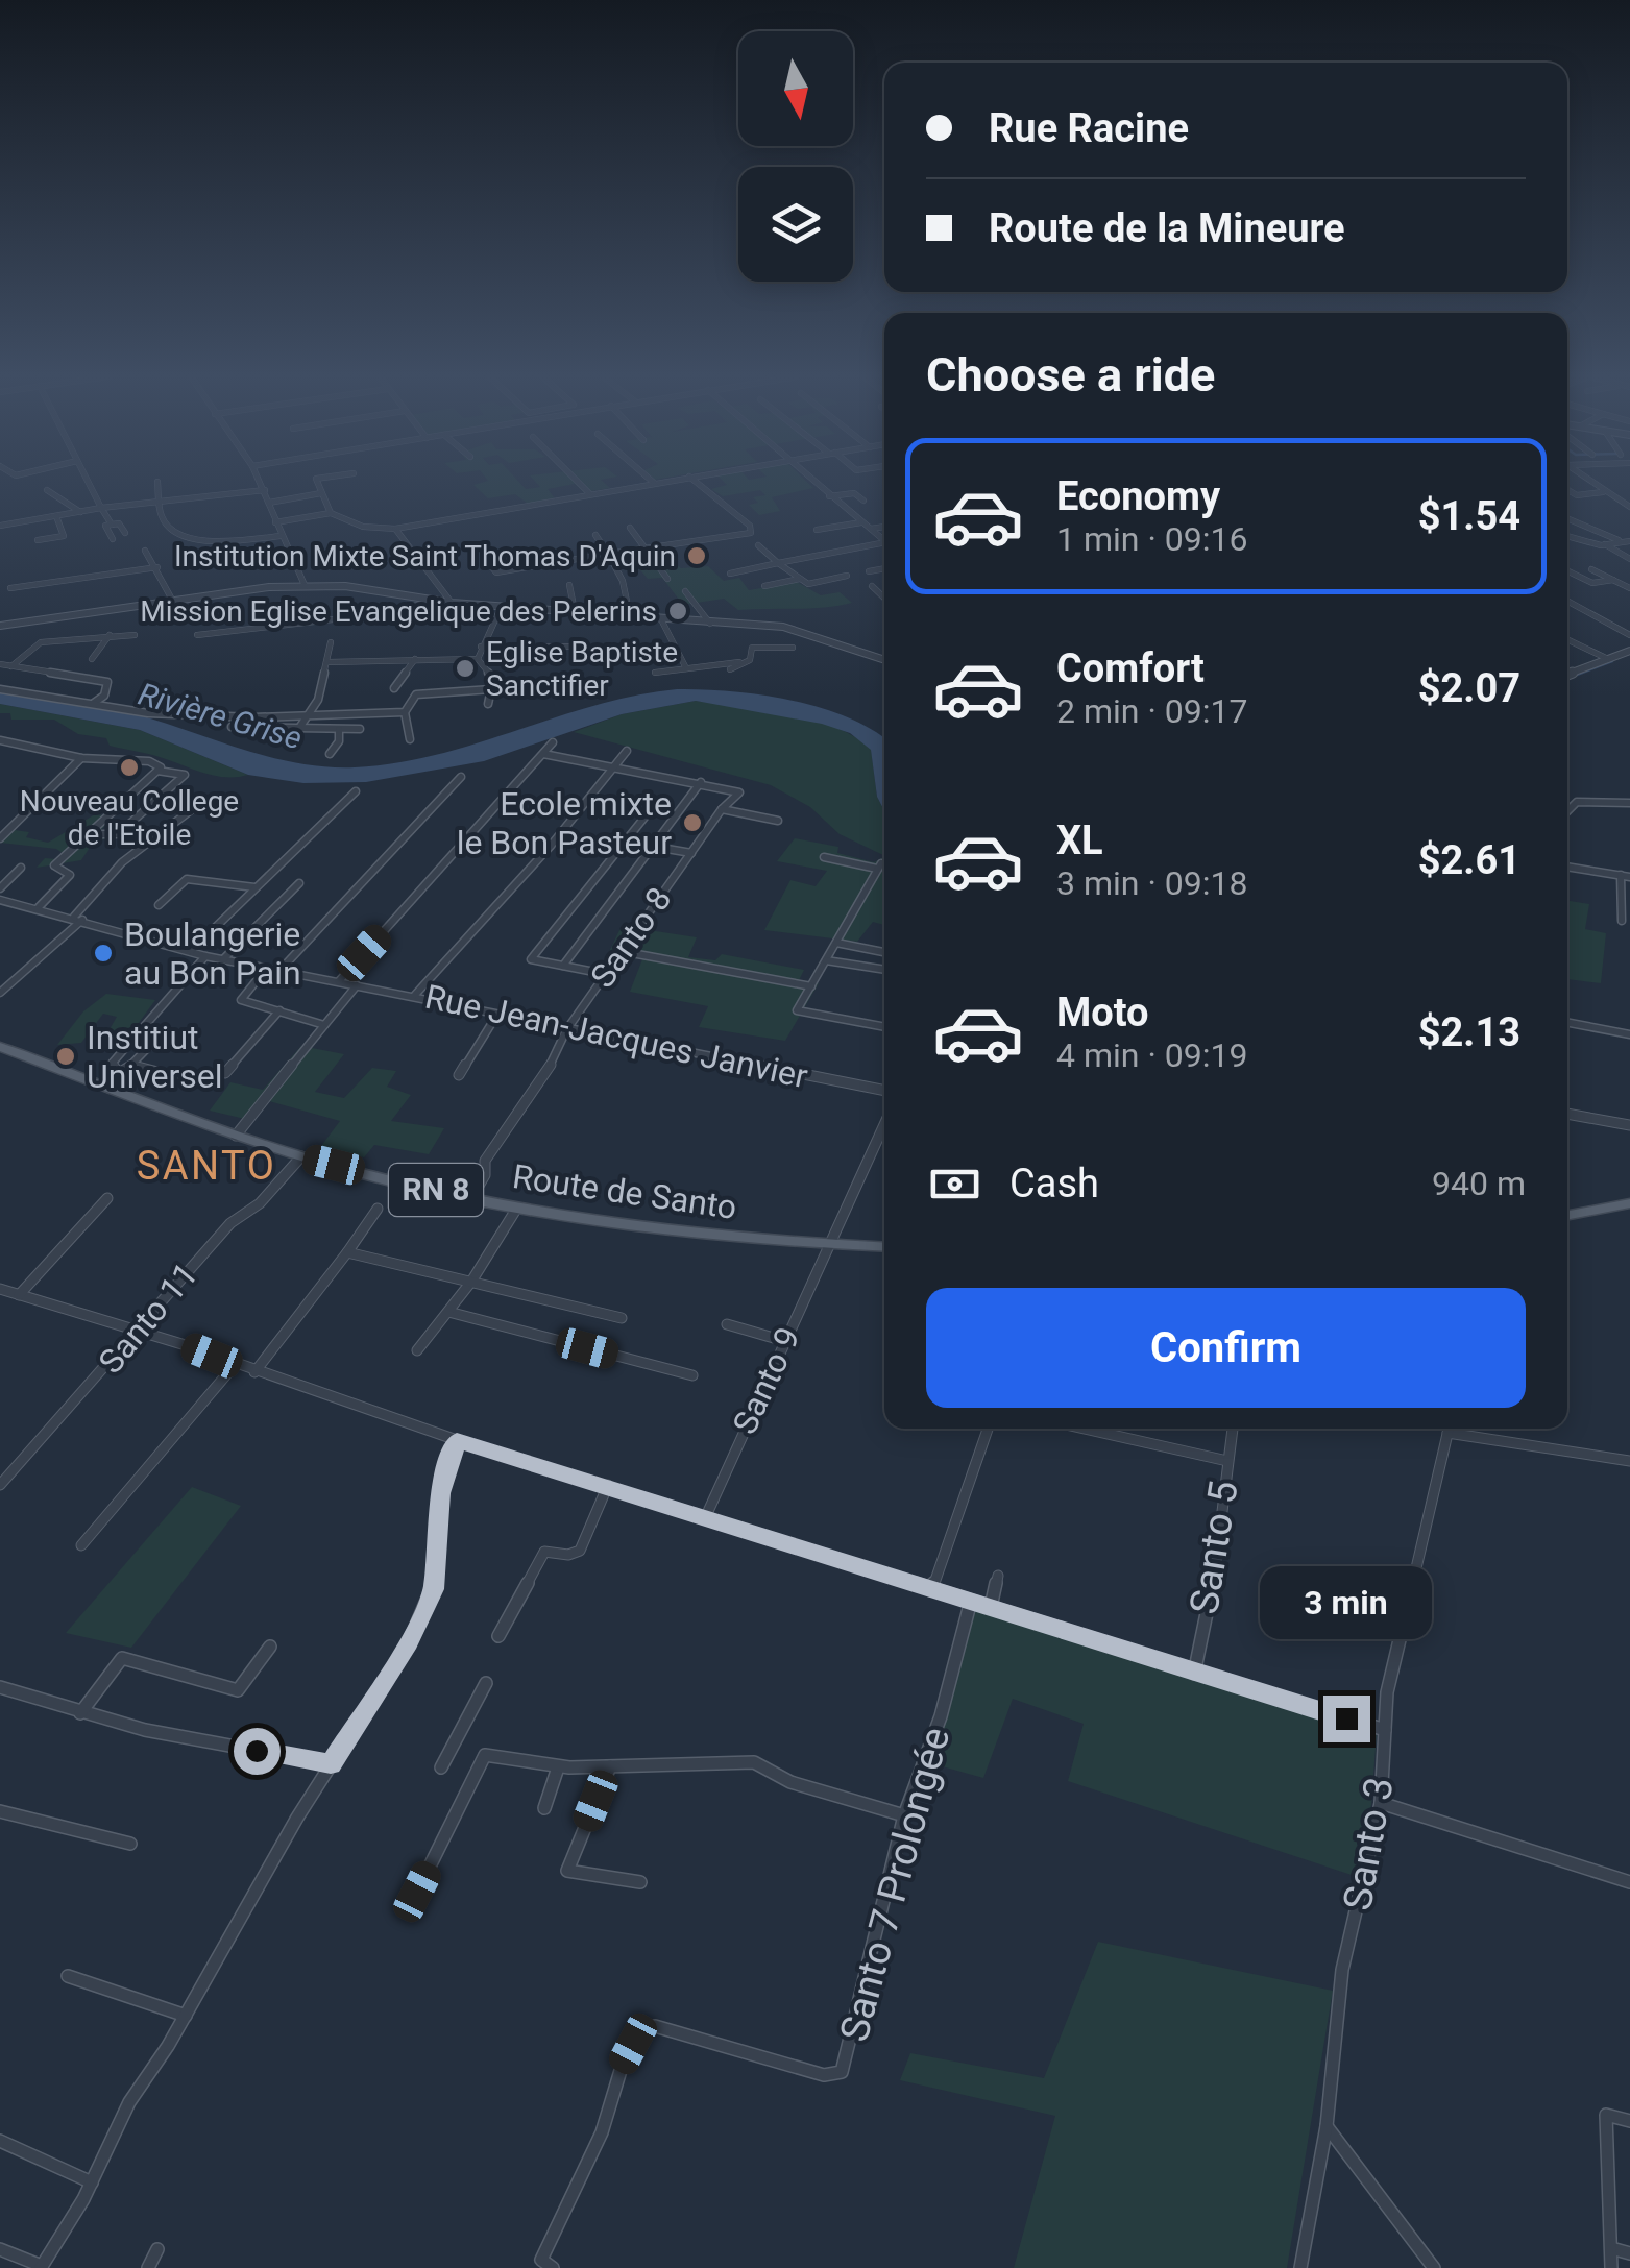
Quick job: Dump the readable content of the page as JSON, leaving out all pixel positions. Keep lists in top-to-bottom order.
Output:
{
  "streets": {
    "main road": ["RN 8", "Route de Santo"],
    "street": [
      "Santo 8",
      "Rue Jean-Jacques Janvier",
      "Santo 11",
      "Santo 9",
      "Santo 5",
      "Santo 3",
      "Santo 7 Prolongée"
    ]
  },
  "crossings": [
    ["Santo 8", "Rue Jean-Jacques Janvier"],
    ["Santo 8", "Route de Santo"],
    ["Route de Santo", "Santo 11"],
    ["Route de Santo", "Santo 9"]
  ],
  "districts": ["SANTO"],
  "water": ["Rivière Grise"],
  "places": [
    "Institution Mixte Saint Thomas D'Aquin",
    "Mission Eglise Evangelique des Pelerins",
    "Eglise Baptiste Sanctifier",
    "Nouveau College de l'Etoile",
    "Ecole mixte le Bon Pasteur",
    "Boulangerie au Bon Pain",
    "Institiut Universel"
  ],
  "north": "bottom",
  "page": {
    "banner": ["Rue Racine", "Route de la Mineure"],
    "heading": "Choose a ride",
    "list": [
      {
        "name": "Economy",
        "note": "1 min · 09:16",
        "value": "$1.54"
      },
      {
        "name": "Comfort",
        "note": "2 min · 09:17",
        "value": "$2.07"
      },
      {
        "name": "XL",
        "note": "3 min · 09:18",
        "value": "$2.61"
      },
      {
        "name": "Moto",
        "note": "4 min · 09:19",
        "value": "$2.13"
      }
    ],
    "pay": ["Cash", "940 m"],
    "buttons": "Confirm",
    "bubble": "3 min"
  }
}
